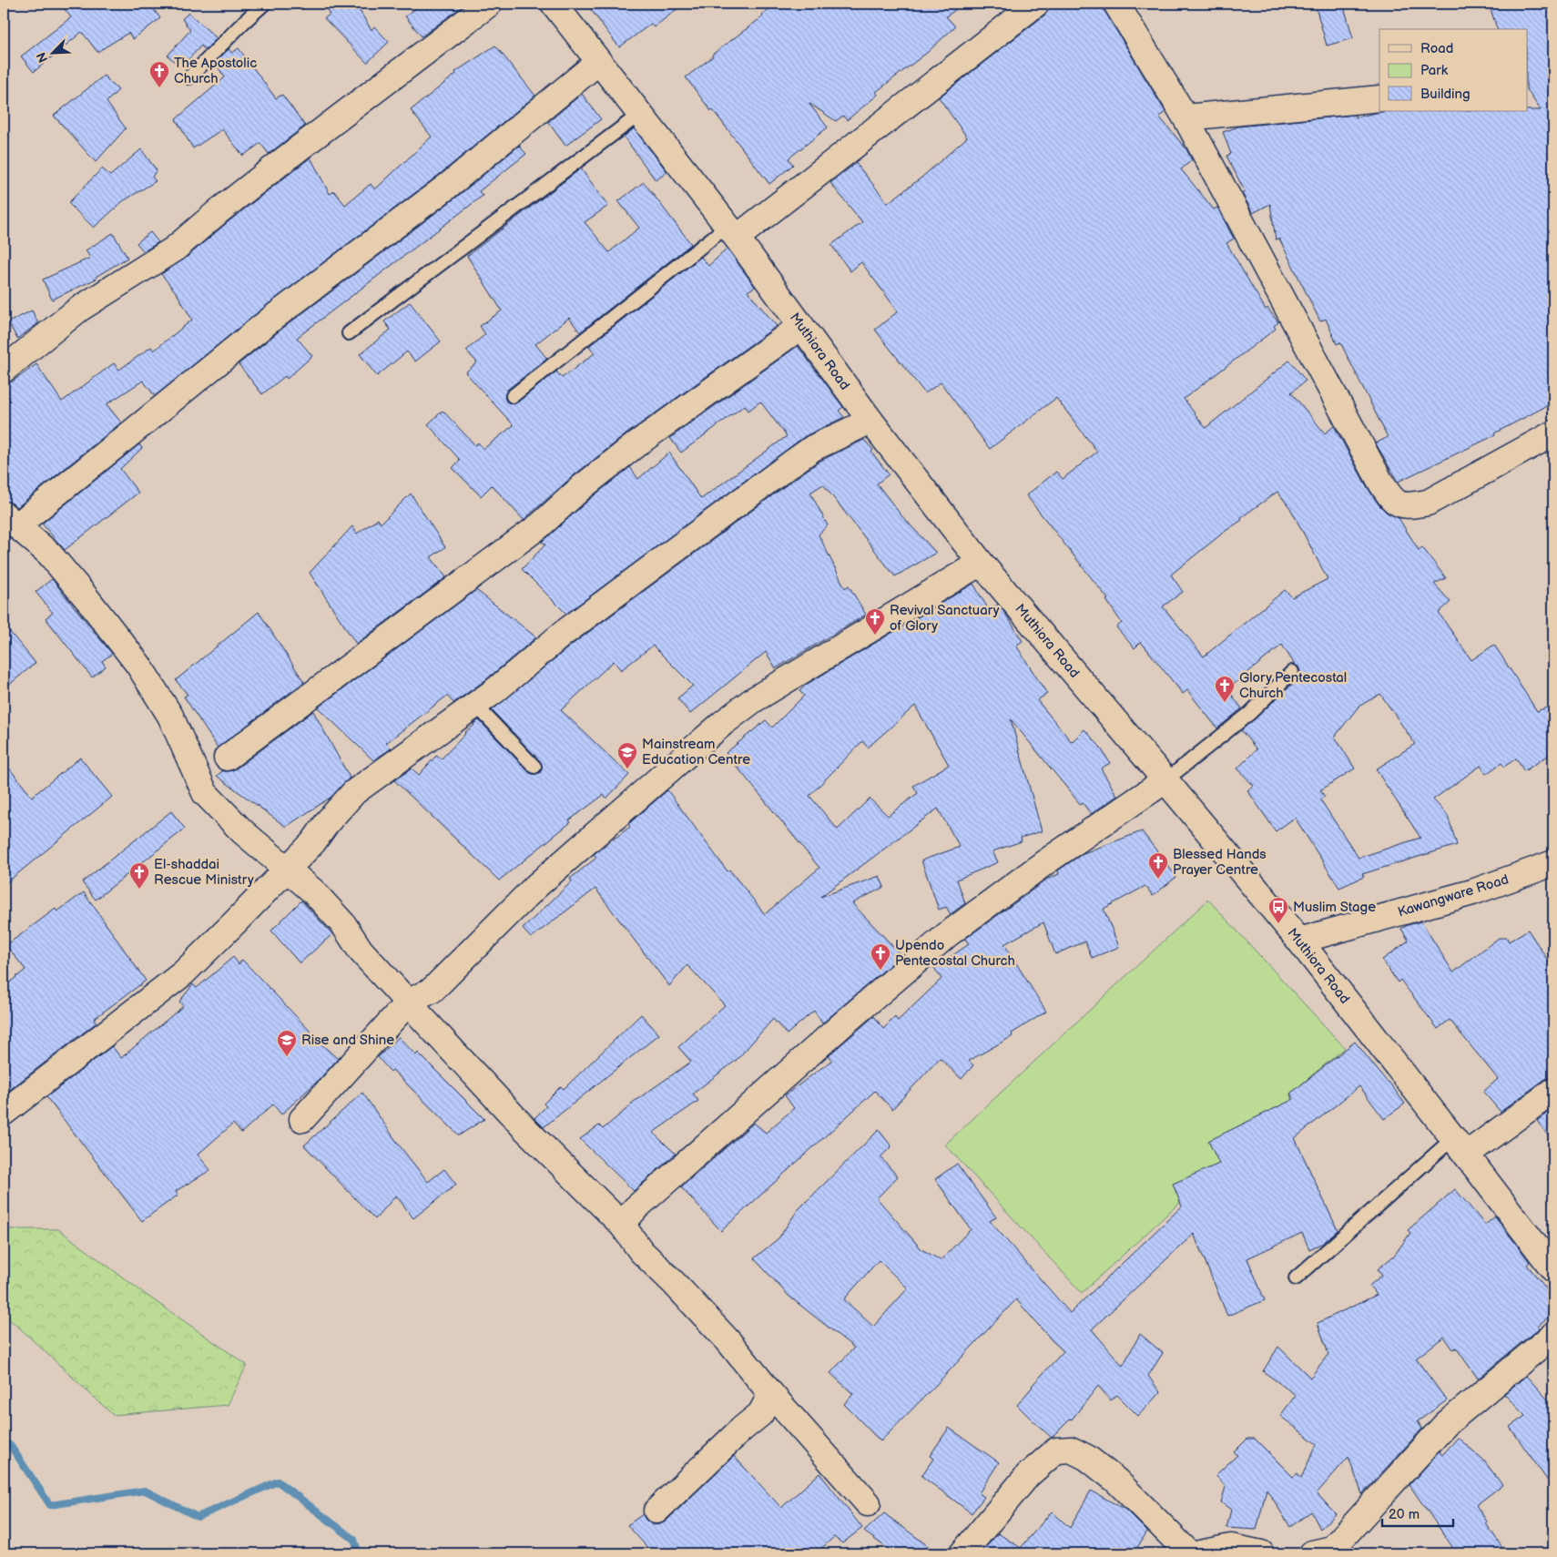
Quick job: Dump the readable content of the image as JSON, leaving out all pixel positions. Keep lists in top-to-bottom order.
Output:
{
  "streets": {
    "street": ["Muthiora Road", "Kawangware Road"]
  },
  "crossings": [
    ["Muthiora Road", "Kawangware Road"]
  ],
  "places": {
    "church": [
      "The Apostolic Church",
      "Revival Sanctuary of Glory",
      "Glory Pentecostal Church",
      "Blessed Hands Prayer Centre",
      "El-shaddai Rescue Ministry",
      "Upendo Pentecostal Church"
    ],
    "school or university": ["Mainstream Education Centre", "Rise and Shine"],
    "bus stop": ["Muslim Stage"]
  },
  "legend": ["Road", "Park", "Building"],
  "scale_bar": "20 m",
  "north": "bottom left"
}
